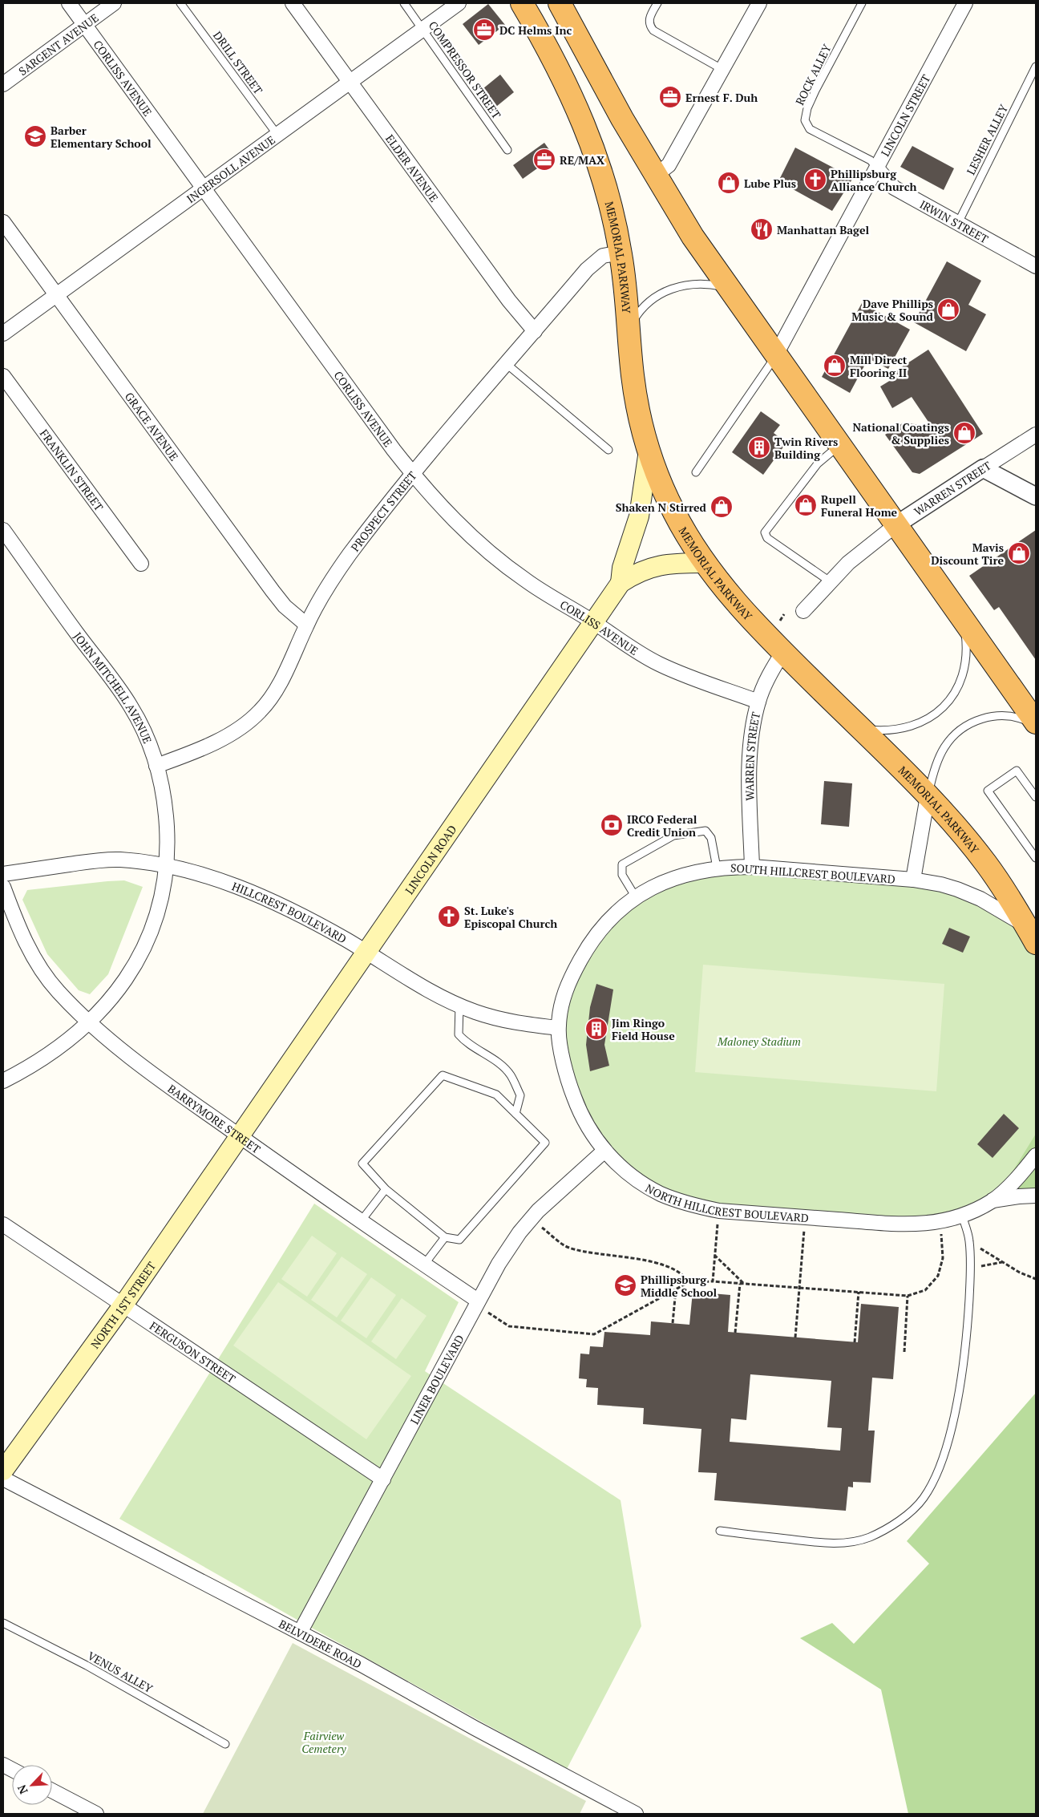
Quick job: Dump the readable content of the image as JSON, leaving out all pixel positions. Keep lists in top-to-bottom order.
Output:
{
  "streets": {
    "highway": ["MEMORIAL PARKWAY"],
    "main road": ["LINCOLN ROAD", "NORTH 1ST STREET"],
    "street": [
      "SARGENT AVENUE",
      "CORLISS AVENUE",
      "LINCOLN STREET",
      "ELDER AVENUE",
      "INGERSOLL AVENUE",
      "IRWIN STREET",
      "GRACE AVENUE",
      "FRANKLIN STREET",
      "WARREN STREET",
      "PROSPECT STREET",
      "JOHN MITCHELL AVENUE",
      "SOUTH HILLCREST BOULEVARD",
      "HILLCREST BOULEVARD",
      "BARRYMORE STREET",
      "NORTH HILLCREST BOULEVARD",
      "FERGUSON STREET",
      "LINER BOULEVARD",
      "BELVIDERE ROAD"
    ],
    "lane": [
      "DRILL STREET",
      "COMPRESSOR STREET",
      "ROCK ALLEY",
      "LESHER ALLEY",
      "VENUS ALLEY"
    ]
  },
  "crossings": [
    ["SARGENT AVENUE", "CORLISS AVENUE"],
    ["DRILL STREET", "INGERSOLL AVENUE"],
    ["COMPRESSOR STREET", "INGERSOLL AVENUE"],
    ["ROCK ALLEY", "LINCOLN STREET"],
    ["ROCK ALLEY", "IRWIN STREET"],
    ["CORLISS AVENUE", "INGERSOLL AVENUE"],
    ["CORLISS AVENUE", "WARREN STREET"],
    ["CORLISS AVENUE", "PROSPECT STREET"],
    ["CORLISS AVENUE", "LINCOLN ROAD"],
    ["LINCOLN STREET", "IRWIN STREET"],
    ["LESHER ALLEY", "IRWIN STREET"],
    ["ELDER AVENUE", "INGERSOLL AVENUE"],
    ["ELDER AVENUE", "PROSPECT STREET"],
    ["INGERSOLL AVENUE", "GRACE AVENUE"],
    ["MEMORIAL PARKWAY", "WARREN STREET"],
    ["MEMORIAL PARKWAY", "PROSPECT STREET"],
    ["MEMORIAL PARKWAY", "LINCOLN ROAD"],
    ["MEMORIAL PARKWAY", "SOUTH HILLCREST BOULEVARD"],
    ["GRACE AVENUE", "PROSPECT STREET"],
    ["WARREN STREET", "SOUTH HILLCREST BOULEVARD"],
    ["PROSPECT STREET", "JOHN MITCHELL AVENUE"],
    ["JOHN MITCHELL AVENUE", "HILLCREST BOULEVARD"],
    ["JOHN MITCHELL AVENUE", "BARRYMORE STREET"],
    ["LINCOLN ROAD", "HILLCREST BOULEVARD"],
    ["LINCOLN ROAD", "BARRYMORE STREET"],
    ["LINCOLN ROAD", "NORTH 1ST STREET"],
    ["SOUTH HILLCREST BOULEVARD", "HILLCREST BOULEVARD"],
    ["SOUTH HILLCREST BOULEVARD", "NORTH HILLCREST BOULEVARD"],
    ["HILLCREST BOULEVARD", "NORTH HILLCREST BOULEVARD"],
    ["BARRYMORE STREET", "NORTH 1ST STREET"],
    ["BARRYMORE STREET", "LINER BOULEVARD"],
    ["NORTH HILLCREST BOULEVARD", "LINER BOULEVARD"],
    ["NORTH 1ST STREET", "FERGUSON STREET"],
    ["FERGUSON STREET", "LINER BOULEVARD"],
    ["LINER BOULEVARD", "BELVIDERE ROAD"]
  ],
  "parks": ["Maloney Stadium", "Fairview Cemetery"],
  "places": {
    "office": ["DC Helms Inc", "Ernest F. Duh", "RE/MAX"],
    "school or university": ["Barber Elementary School", "Phillipsburg Middle School"],
    "church": ["Phillipsburg Alliance Church", "St. Luke's Episcopal Church"],
    "shop": [
      "Lube Plus",
      "Dave Phillips Music & Sound",
      "Mill Direct Flooring II",
      "National Coatings & Supplies",
      "Rupell Funeral Home",
      "Shaken N Stirred",
      "Mavis Discount Tire"
    ],
    "restaurant": ["Manhattan Bagel"],
    "building": ["Twin Rivers Building", "Jim Ringo Field House"],
    "bank": ["IRCO Federal Credit Union"]
  },
  "north": "bottom left"
}
